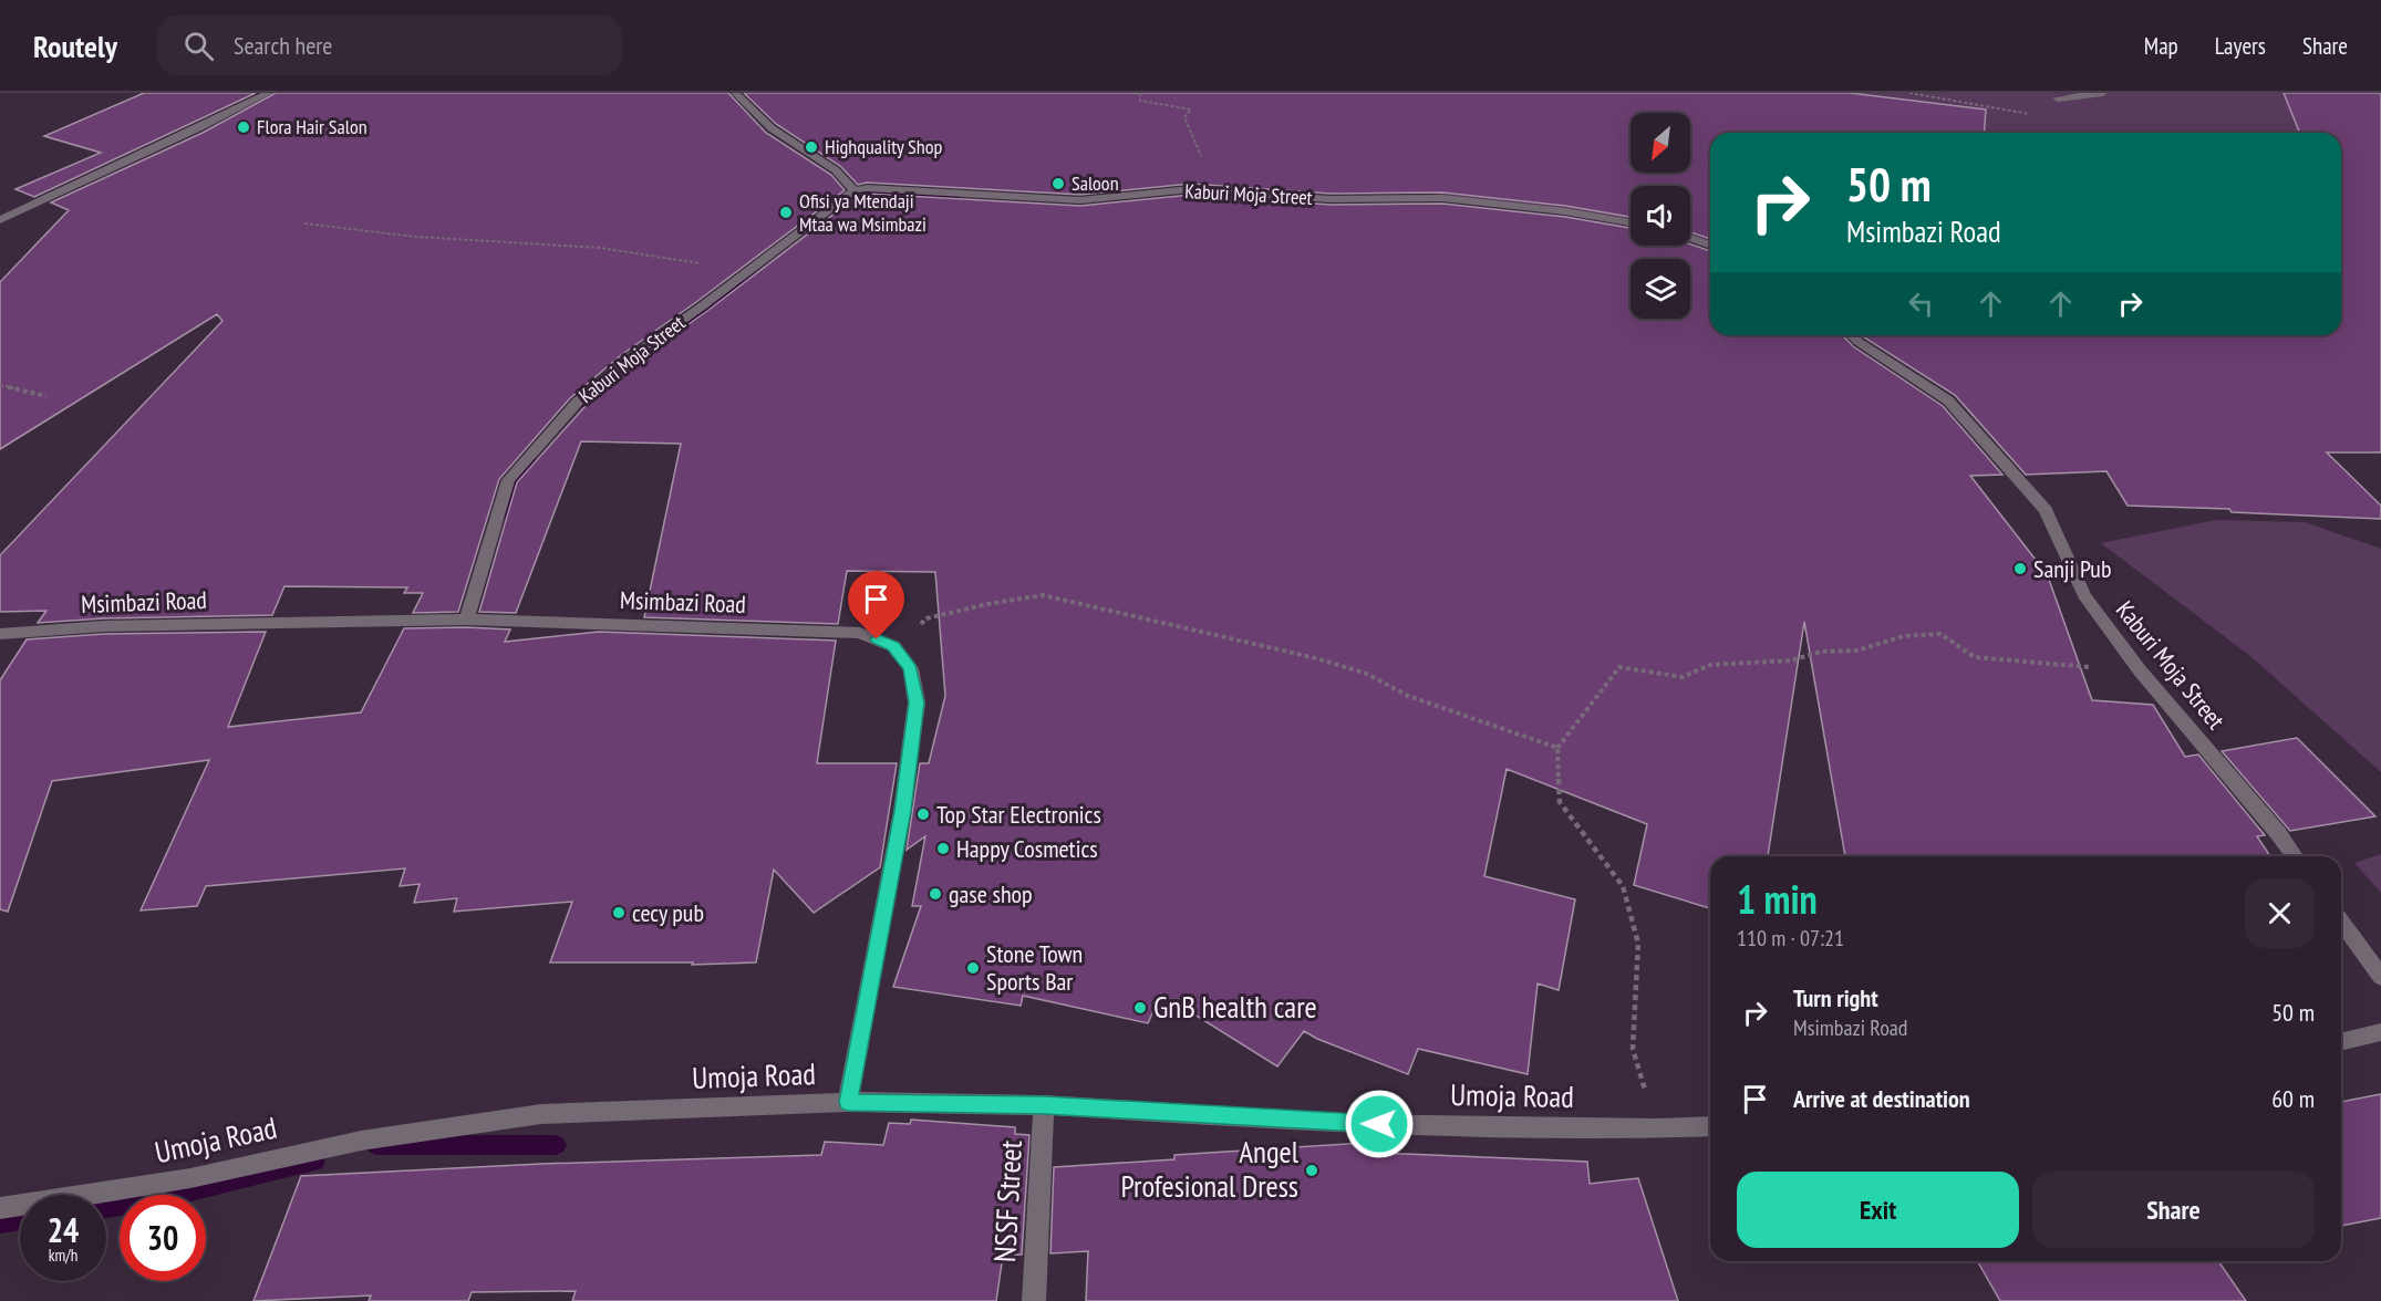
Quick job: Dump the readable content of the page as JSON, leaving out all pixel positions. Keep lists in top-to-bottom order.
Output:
{
  "streets": {
    "street": [
      "Kaburi Moja Street",
      "Msimbazi Road",
      "Umoja Road",
      "NSSF Street"
    ]
  },
  "crossings": [
    ["Kaburi Moja Street", "Msimbazi Road"],
    ["Umoja Road", "NSSF Street"]
  ],
  "places": [
    "Flora Hair Salon",
    "Highquality Shop",
    "Saloon",
    "Ofisi ya Mtendaji Mtaa wa Msimbazi",
    "Sanji Pub",
    "Top Star Electronics",
    "Happy Cosmetics",
    "gase shop",
    "cecy pub",
    "Stone Town Sports Bar",
    "GnB health care",
    "Angel Profesional Dress"
  ],
  "north": "bottom left",
  "page": {
    "header": "Routely",
    "search": "Search here",
    "nav": ["Map", "Layers", "Share"],
    "turn": ["50 m", "Msimbazi Road"],
    "heading": ["1 min", "110 m · 07:21"],
    "list": [
      {
        "name": "Turn right",
        "note": "Msimbazi Road",
        "value": "50 m"
      },
      {
        "name": "Arrive at destination",
        "value": "60 m"
      }
    ],
    "buttons": ["Exit", "Share"],
    "speed": "24 km/h",
    "limit": "30"
  }
}
